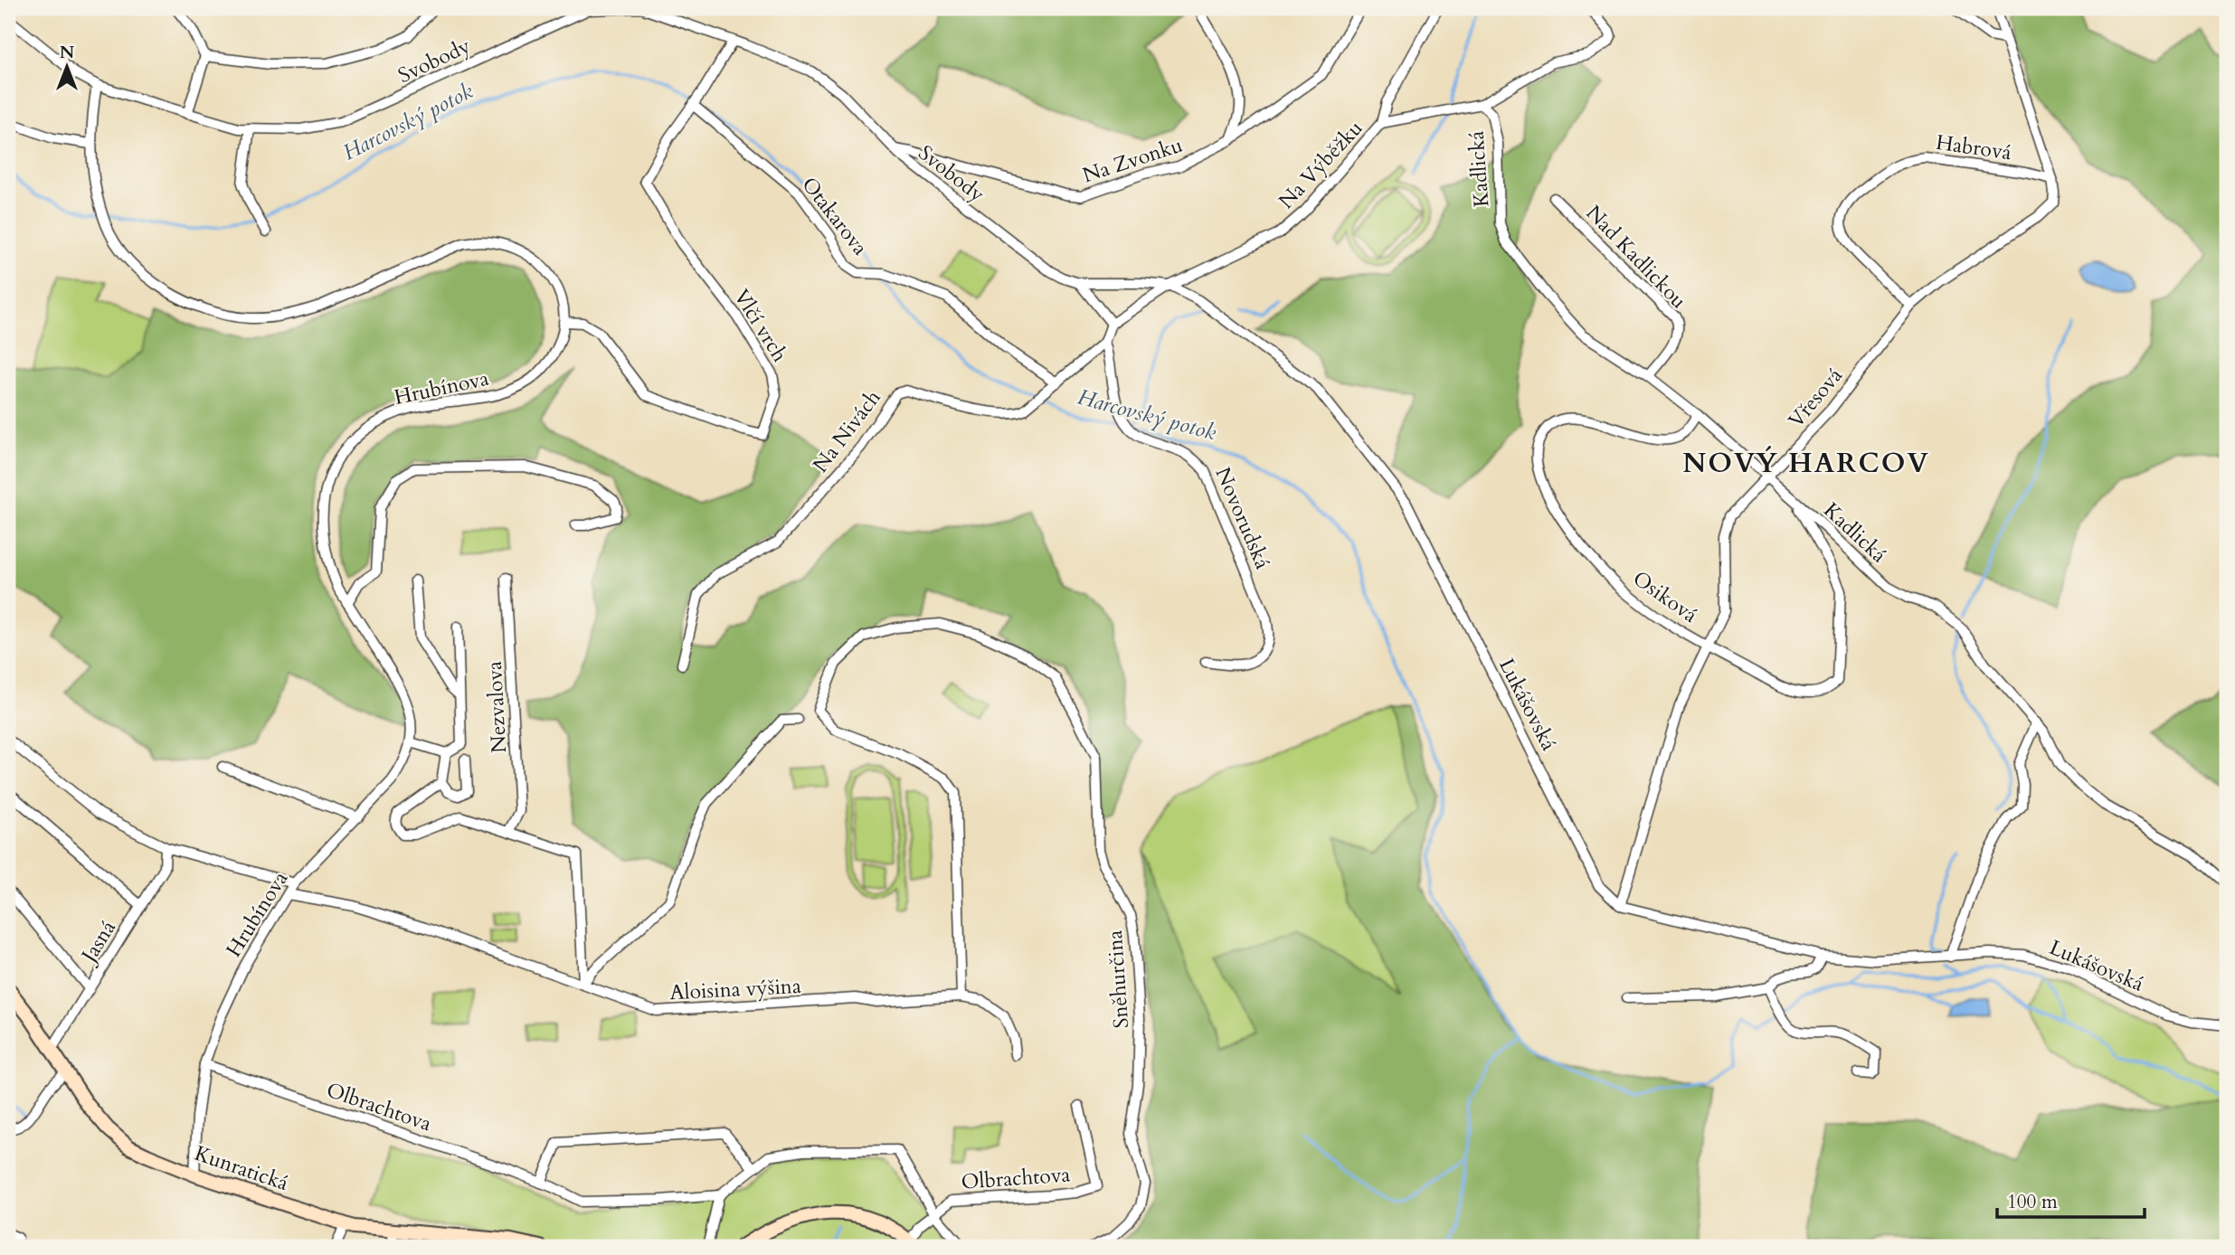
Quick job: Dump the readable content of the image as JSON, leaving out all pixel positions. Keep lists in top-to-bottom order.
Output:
{
  "streets": {
    "street": [
      "Svobody",
      "Habrová",
      "Na Zvonku",
      "Na Výběžku",
      "Kadlická",
      "Otakarova",
      "Nad Kadlickou",
      "Vlčí vrch",
      "Hrubínova",
      "Vřesová",
      "Na Nivách",
      "Novorudská",
      "Osiková",
      "Lukášovská",
      "Nezvalova",
      "Jasná",
      "Sněhurčina",
      "Aloisina výšina",
      "Olbrachtova",
      "Kunratická"
    ]
  },
  "crossings": [
    ["Svobody", "Na Zvonku"],
    ["Svobody", "Na Výběžku"],
    ["Svobody", "Vlčí vrch"],
    ["Svobody", "Hrubínova"],
    ["Svobody", "Lukášovská"],
    ["Habrová", "Vřesová"],
    ["Na Výběžku", "Lukášovská"],
    ["Kadlická", "Nad Kadlickou"],
    ["Kadlická", "Vřesová"],
    ["Kadlická", "Osiková"],
    ["Otakarova", "Vlčí vrch"],
    ["Otakarova", "Na Nivách"],
    ["Vlčí vrch", "Hrubínova"],
    ["Hrubínova", "Aloisina výšina"],
    ["Hrubínova", "Olbrachtova"],
    ["Hrubínova", "Kunratická"],
    ["Vřesová", "Osiková"],
    ["Vřesová", "Lukášovská"],
    ["Na Nivách", "Novorudská"],
    ["Jasná", "Kunratická"],
    ["Sněhurčina", "Aloisina výšina"]
  ],
  "districts": ["NOVÝ HARCOV"],
  "water": ["Harcovský potok"],
  "scale_bar": "100 m",
  "north": "top"
}
